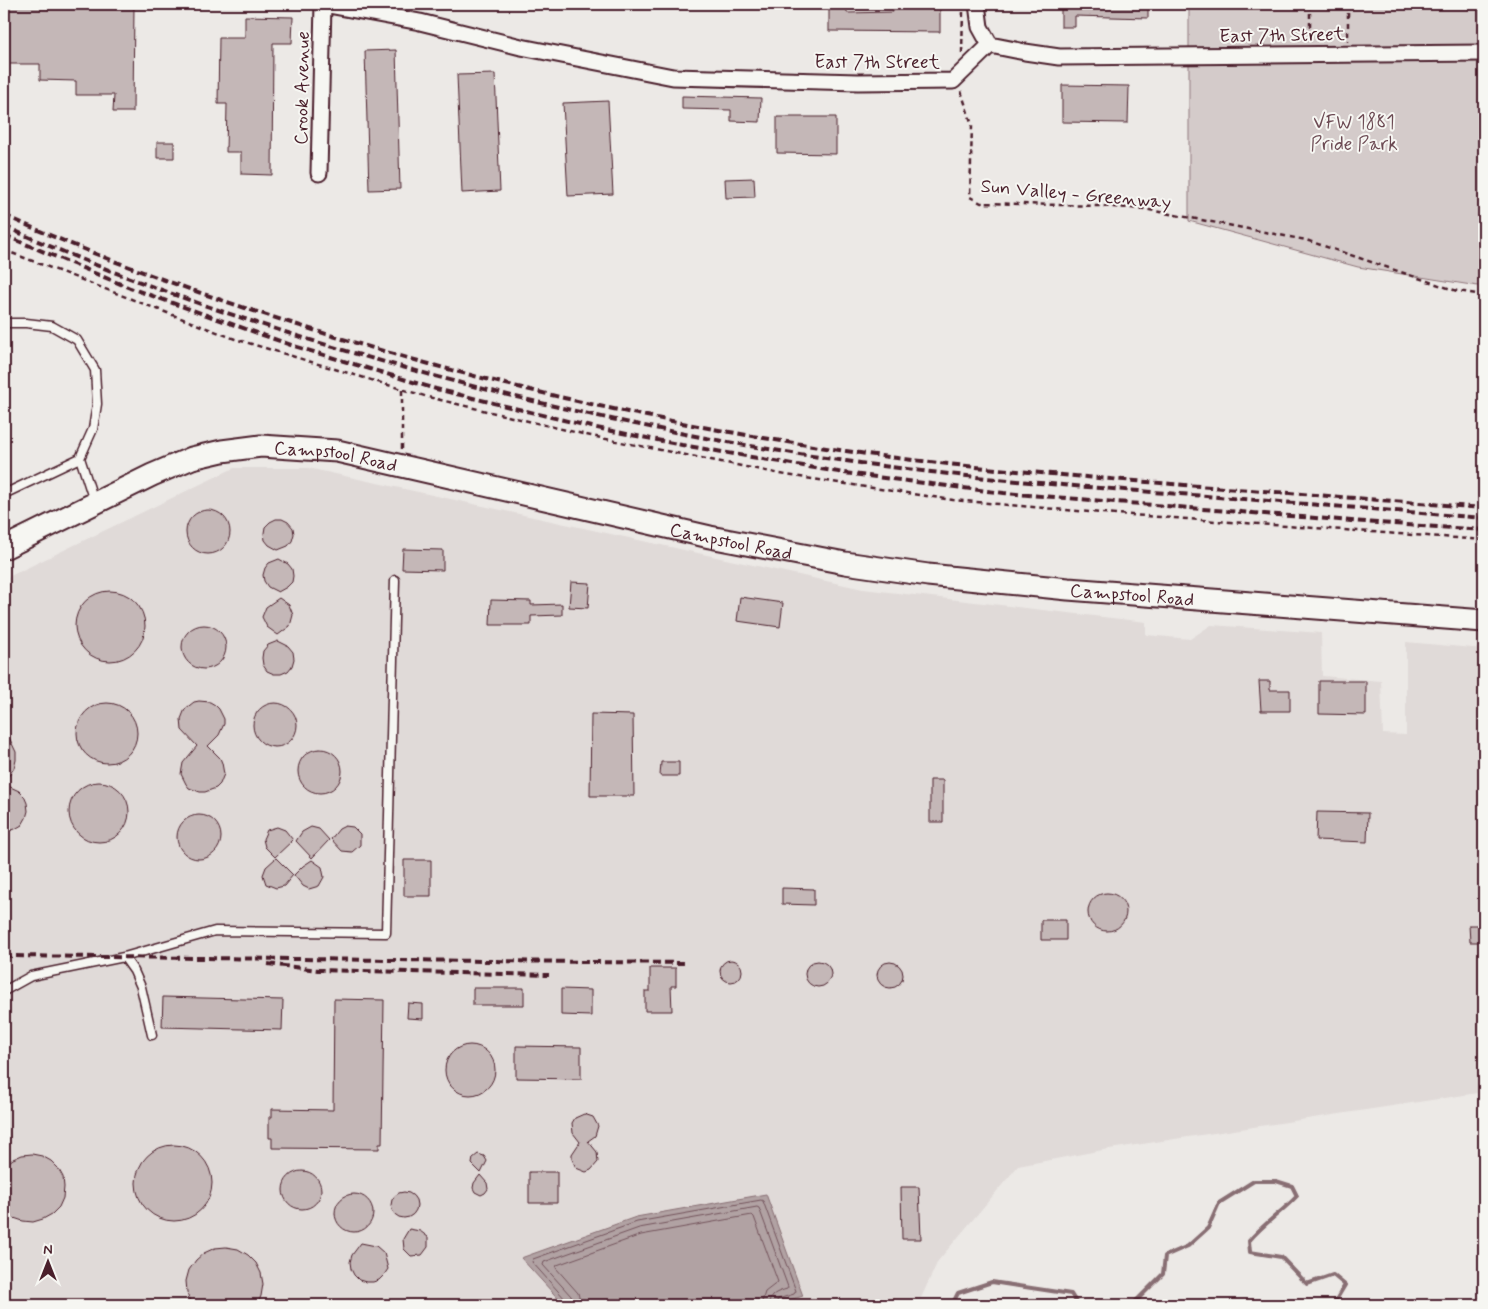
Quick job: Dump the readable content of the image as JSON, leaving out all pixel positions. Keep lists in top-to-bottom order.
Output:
{
  "streets": {
    "main road": ["Campstool Road"],
    "street": ["East 7th Street", "Crook Avenue"],
    "path": ["Sun Valley - Greenway"]
  },
  "crossings": [
    ["East 7th Street", "Crook Avenue"],
    ["East 7th Street", "Sun Valley - Greenway"]
  ],
  "parks": ["VFW 1881 Pride Park"],
  "north": "top"
}
